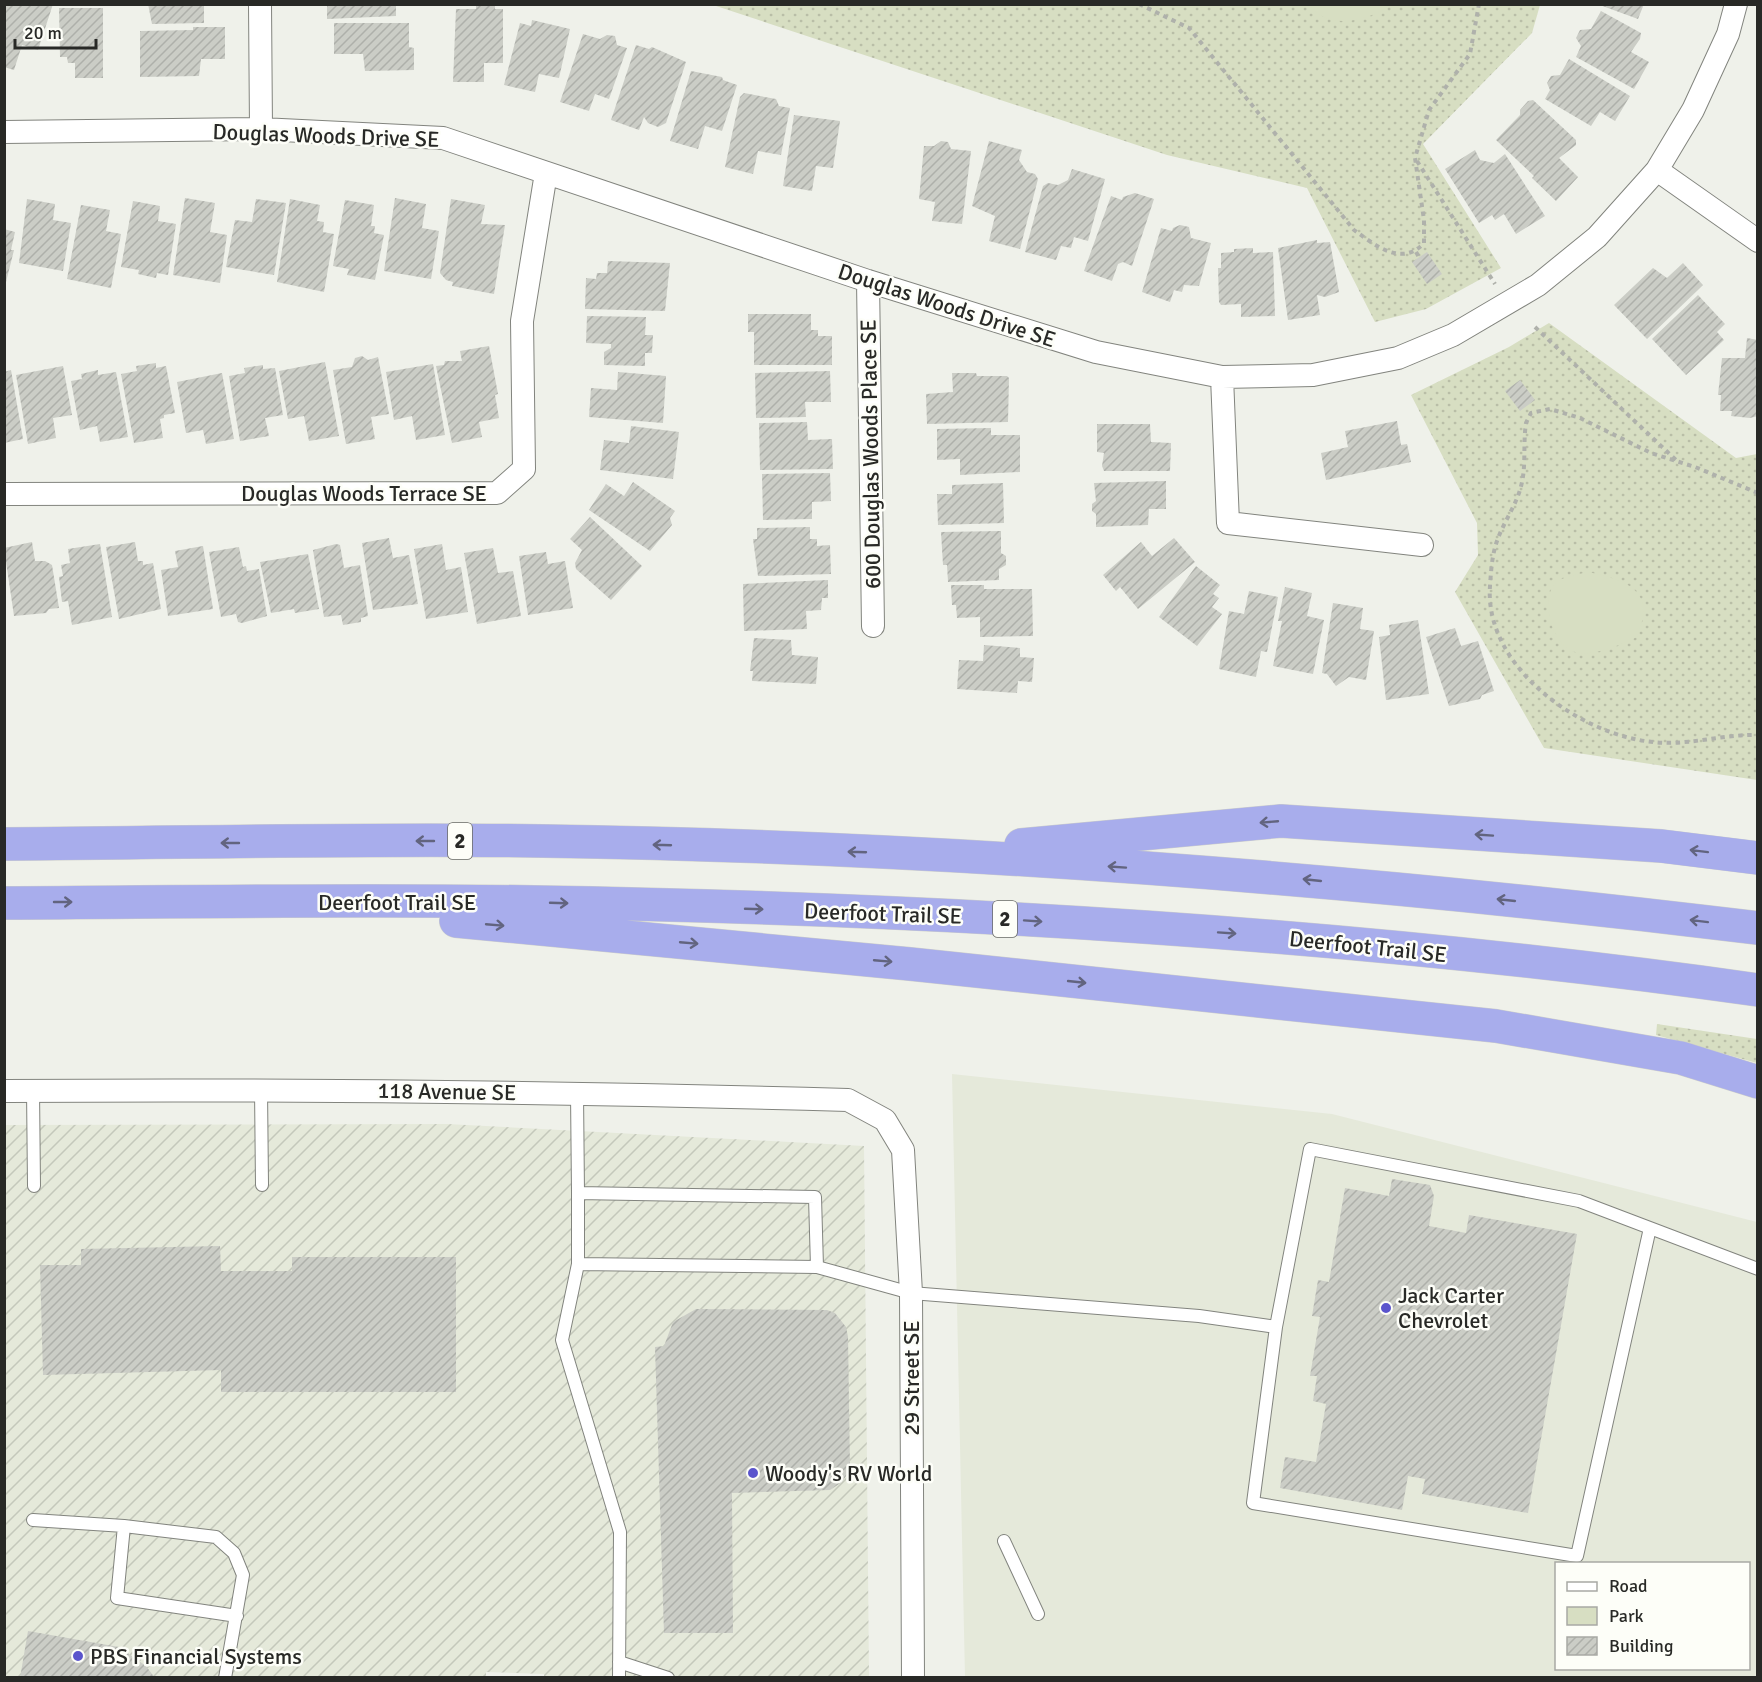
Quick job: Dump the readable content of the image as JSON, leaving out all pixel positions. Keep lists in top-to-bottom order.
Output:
{
  "streets": {
    "highway": ["2", "Deerfoot Trail SE"],
    "street": [
      "Douglas Woods Drive SE",
      "600 Douglas Woods Place SE",
      "Douglas Woods Terrace SE",
      "118 Avenue SE",
      "29 Street SE"
    ]
  },
  "crossings": [
    ["Douglas Woods Drive SE", "600 Douglas Woods Place SE"],
    ["Douglas Woods Drive SE", "Douglas Woods Terrace SE"],
    ["118 Avenue SE", "29 Street SE"]
  ],
  "places": ["Jack Carter Chevrolet", "Woody's RV World", "PBS Financial Systems"],
  "legend": ["Road", "Park", "Building"],
  "scale_bar": "20 m"
}
